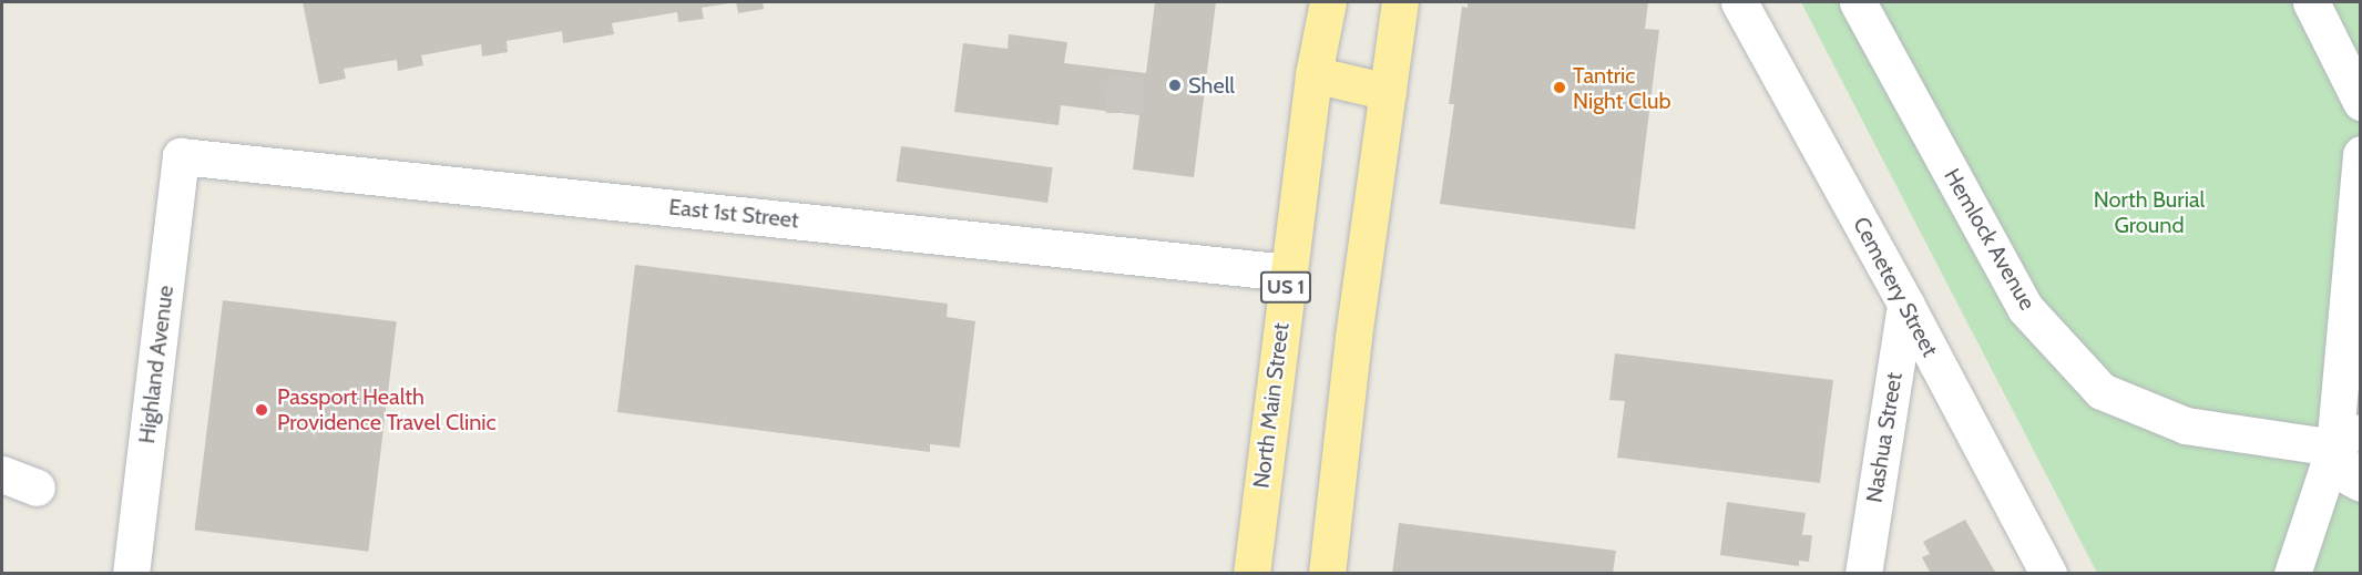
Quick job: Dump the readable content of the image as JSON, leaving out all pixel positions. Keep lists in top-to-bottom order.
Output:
{
  "streets": {
    "main road": ["US 1", "North Main Street"],
    "street": [
      "East 1st Street",
      "Hemlock Avenue",
      "Cemetery Street",
      "Highland Avenue",
      "Nashua Street"
    ]
  },
  "crossings": [
    ["East 1st Street", "Highland Avenue"],
    ["East 1st Street", "North Main Street"],
    ["Cemetery Street", "Nashua Street"]
  ],
  "parks": ["North Burial Ground"],
  "places": ["Shell", "Tantric Night Club", "Passport Health Providence Travel Clinic"]
}
